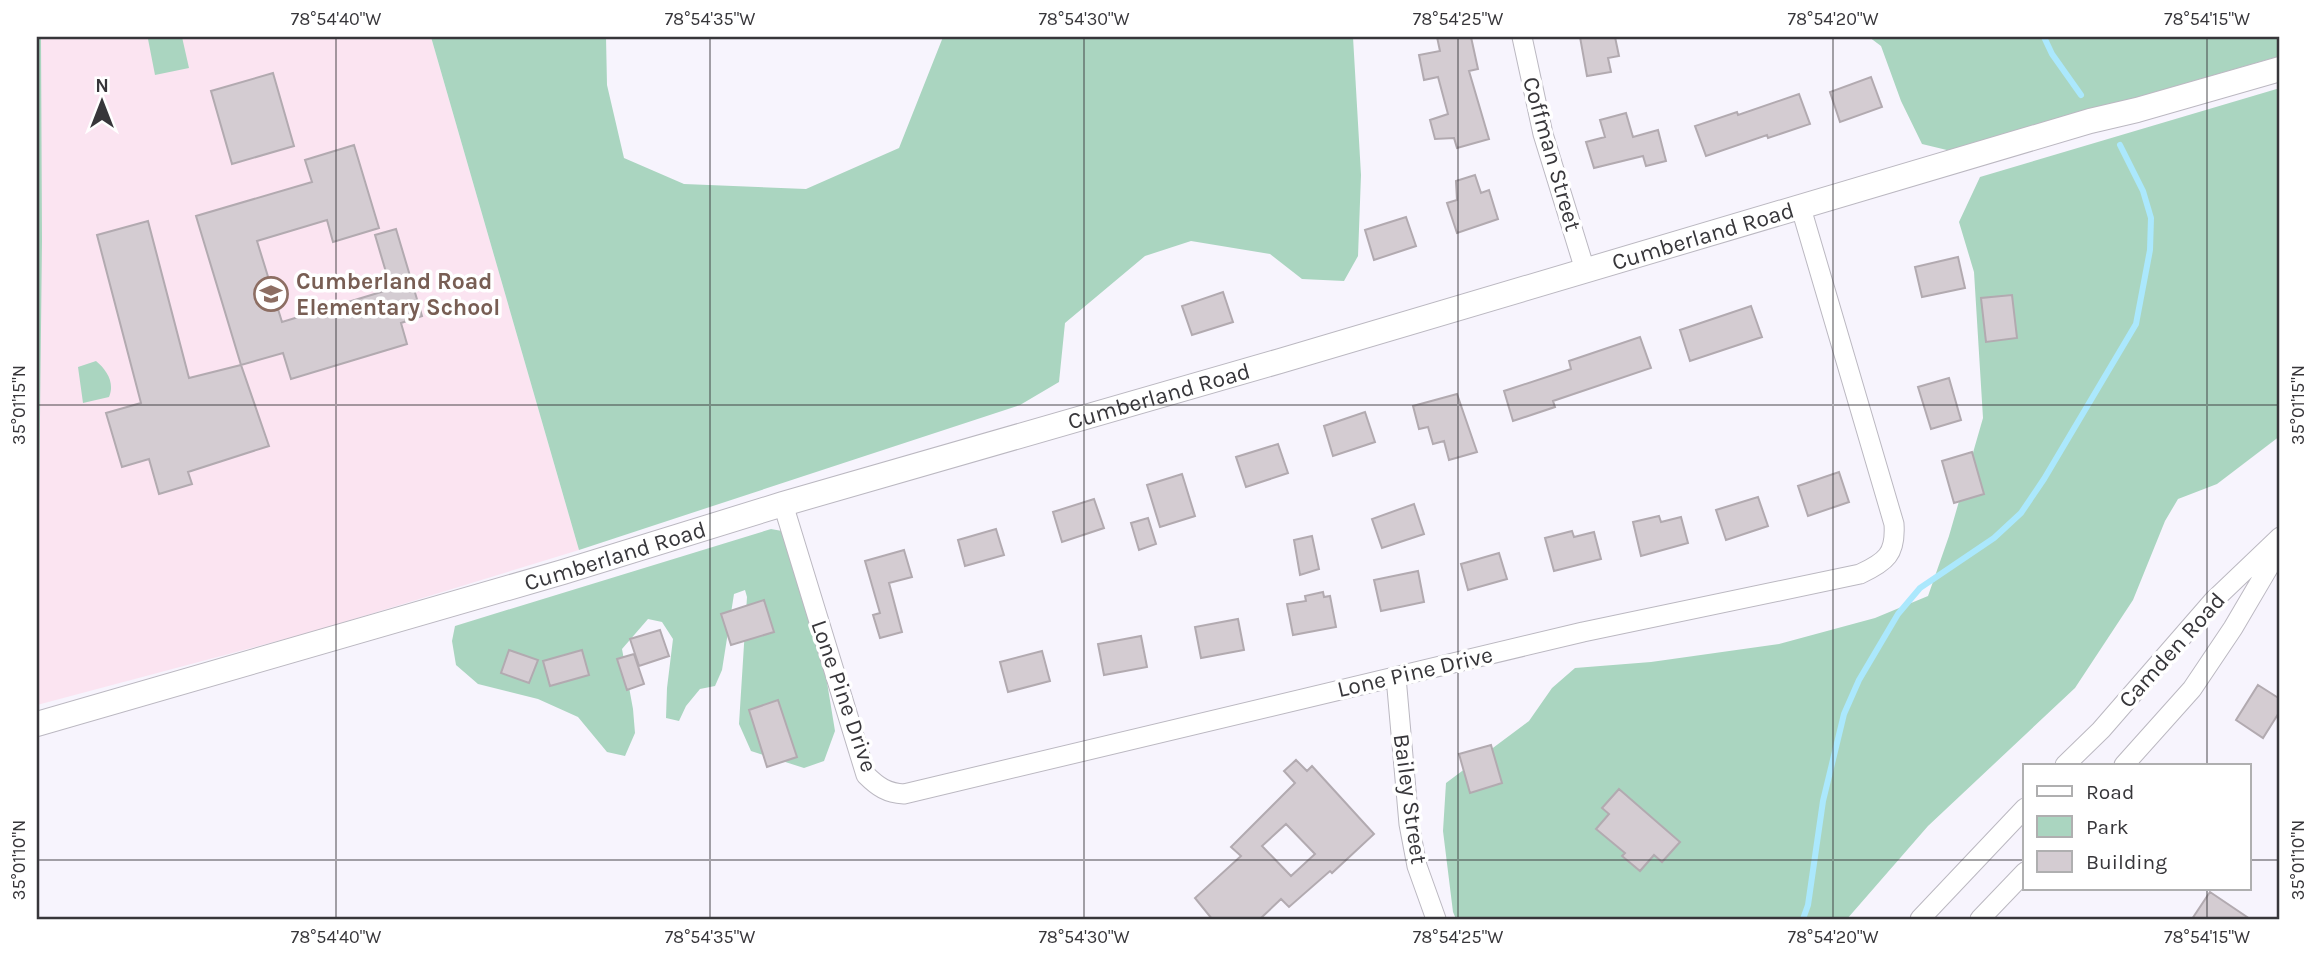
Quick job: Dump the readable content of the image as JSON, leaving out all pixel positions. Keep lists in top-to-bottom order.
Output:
{
  "streets": {
    "main road": ["Cumberland Road"],
    "street": [
      "Coffman Street",
      "Camden Road",
      "Lone Pine Drive",
      "Bailey Street"
    ]
  },
  "crossings": [
    ["Coffman Street", "Cumberland Road"],
    ["Cumberland Road", "Lone Pine Drive"],
    ["Lone Pine Drive", "Bailey Street"]
  ],
  "places": {
    "school or university": ["Cumberland Road Elementary School"]
  },
  "legend": ["Road", "Park", "Building"],
  "north": "top",
  "coordinates": [
    "78°54'40\"W",
    "78°54'35\"W",
    "78°54'30\"W",
    "78°54'25\"W",
    "78°54'20\"W",
    "78°54'15\"W",
    "35°01'15\"N",
    "35°01'10\"N"
  ]
}
